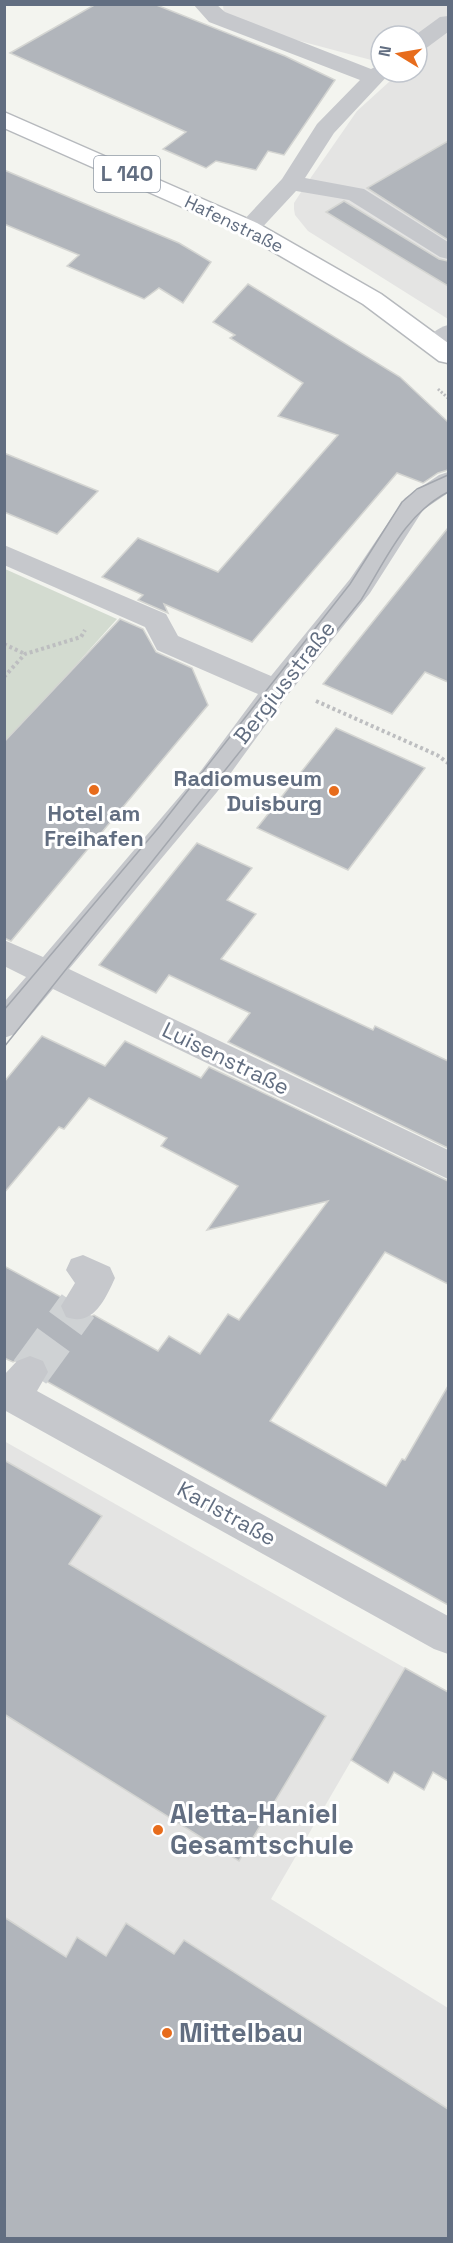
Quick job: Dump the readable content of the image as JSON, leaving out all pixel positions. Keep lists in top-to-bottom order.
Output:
{
  "streets": {
    "main road": ["L 140", "Hafenstraße"],
    "street": ["Bergiusstraße", "Luisenstraße", "Karlstraße"]
  },
  "crossings": [
    ["Bergiusstraße", "Luisenstraße"]
  ],
  "places": [
    "Hotel am Freihafen",
    "Radiomuseum Duisburg",
    "Aletta-Haniel Gesamtschule",
    "Mittelbau"
  ],
  "north": "left"
}
